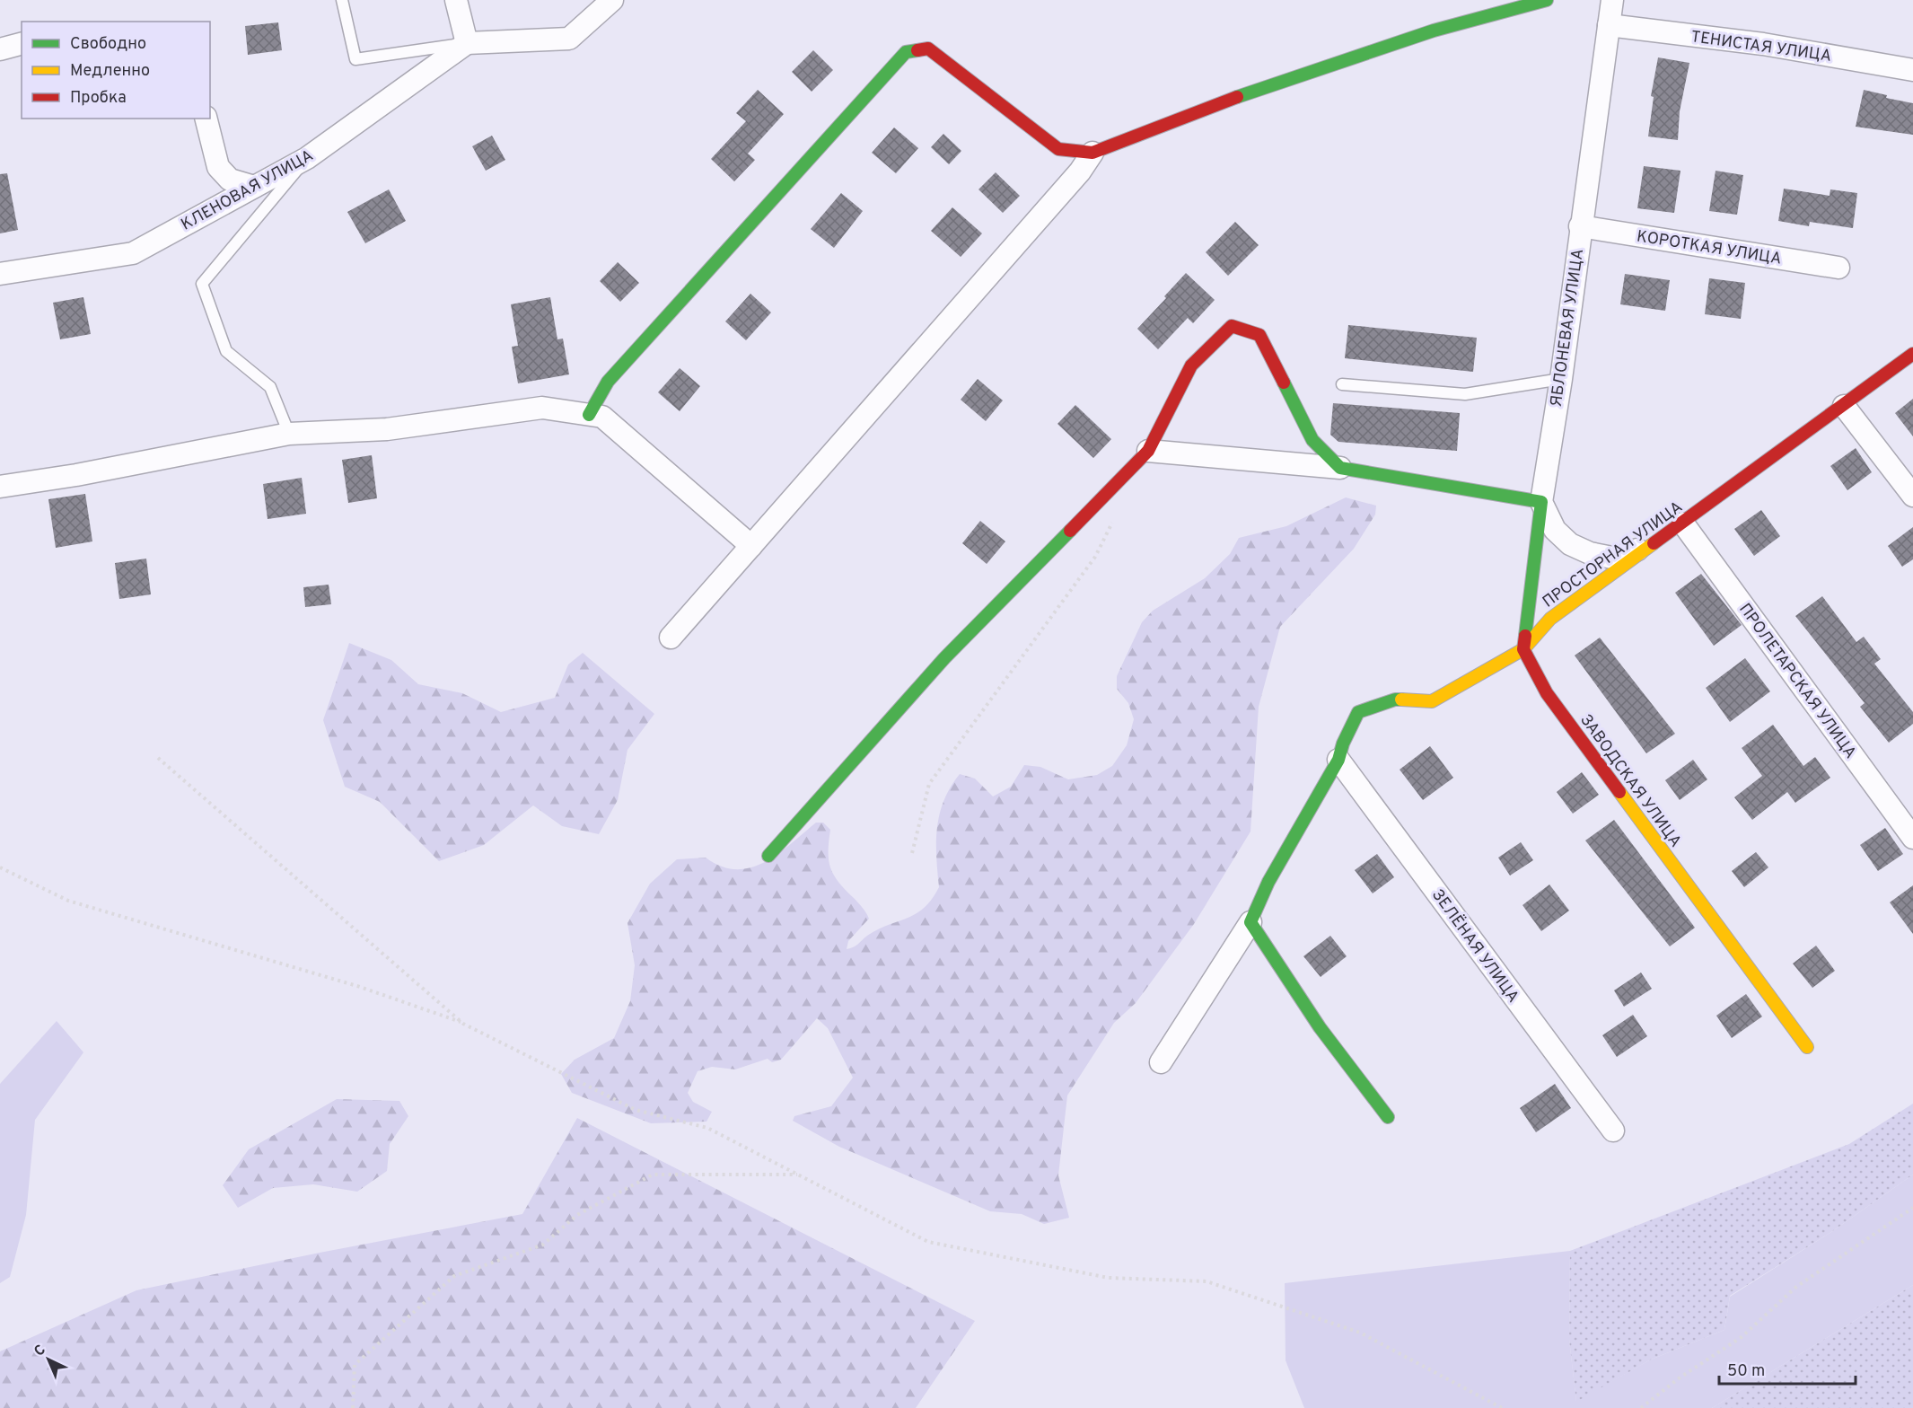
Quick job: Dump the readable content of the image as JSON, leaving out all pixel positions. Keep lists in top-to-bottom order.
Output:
{
  "streets": {
    "street": [
      "ТЕНИСТАЯ УЛИЦА",
      "КЛЕНОВАЯ УЛИЦА",
      "КОРОТКАЯ УЛИЦА",
      "ЯБЛОНЕВАЯ УЛИЦА",
      "ПРОСТОРНАЯ УЛИЦА",
      "ПРОЛЕТАРСКАЯ УЛИЦА",
      "ЗАВОДСКАЯ УЛИЦА",
      "ЗЕЛЁНАЯ УЛИЦА"
    ]
  },
  "crossings": [
    ["ТЕНИСТАЯ УЛИЦА", "ЯБЛОНЕВАЯ УЛИЦА"],
    ["КОРОТКАЯ УЛИЦА", "ЯБЛОНЕВАЯ УЛИЦА"],
    ["ПРОСТОРНАЯ УЛИЦА", "ПРОЛЕТАРСКАЯ УЛИЦА"],
    ["ПРОСТОРНАЯ УЛИЦА", "ЗАВОДСКАЯ УЛИЦА"],
    ["ПРОСТОРНАЯ УЛИЦА", "ЗЕЛЁНАЯ УЛИЦА"]
  ],
  "legend": ["Свободно", "Медленно", "Пробка"],
  "scale_bar": "50 m",
  "north": "top left"
}
